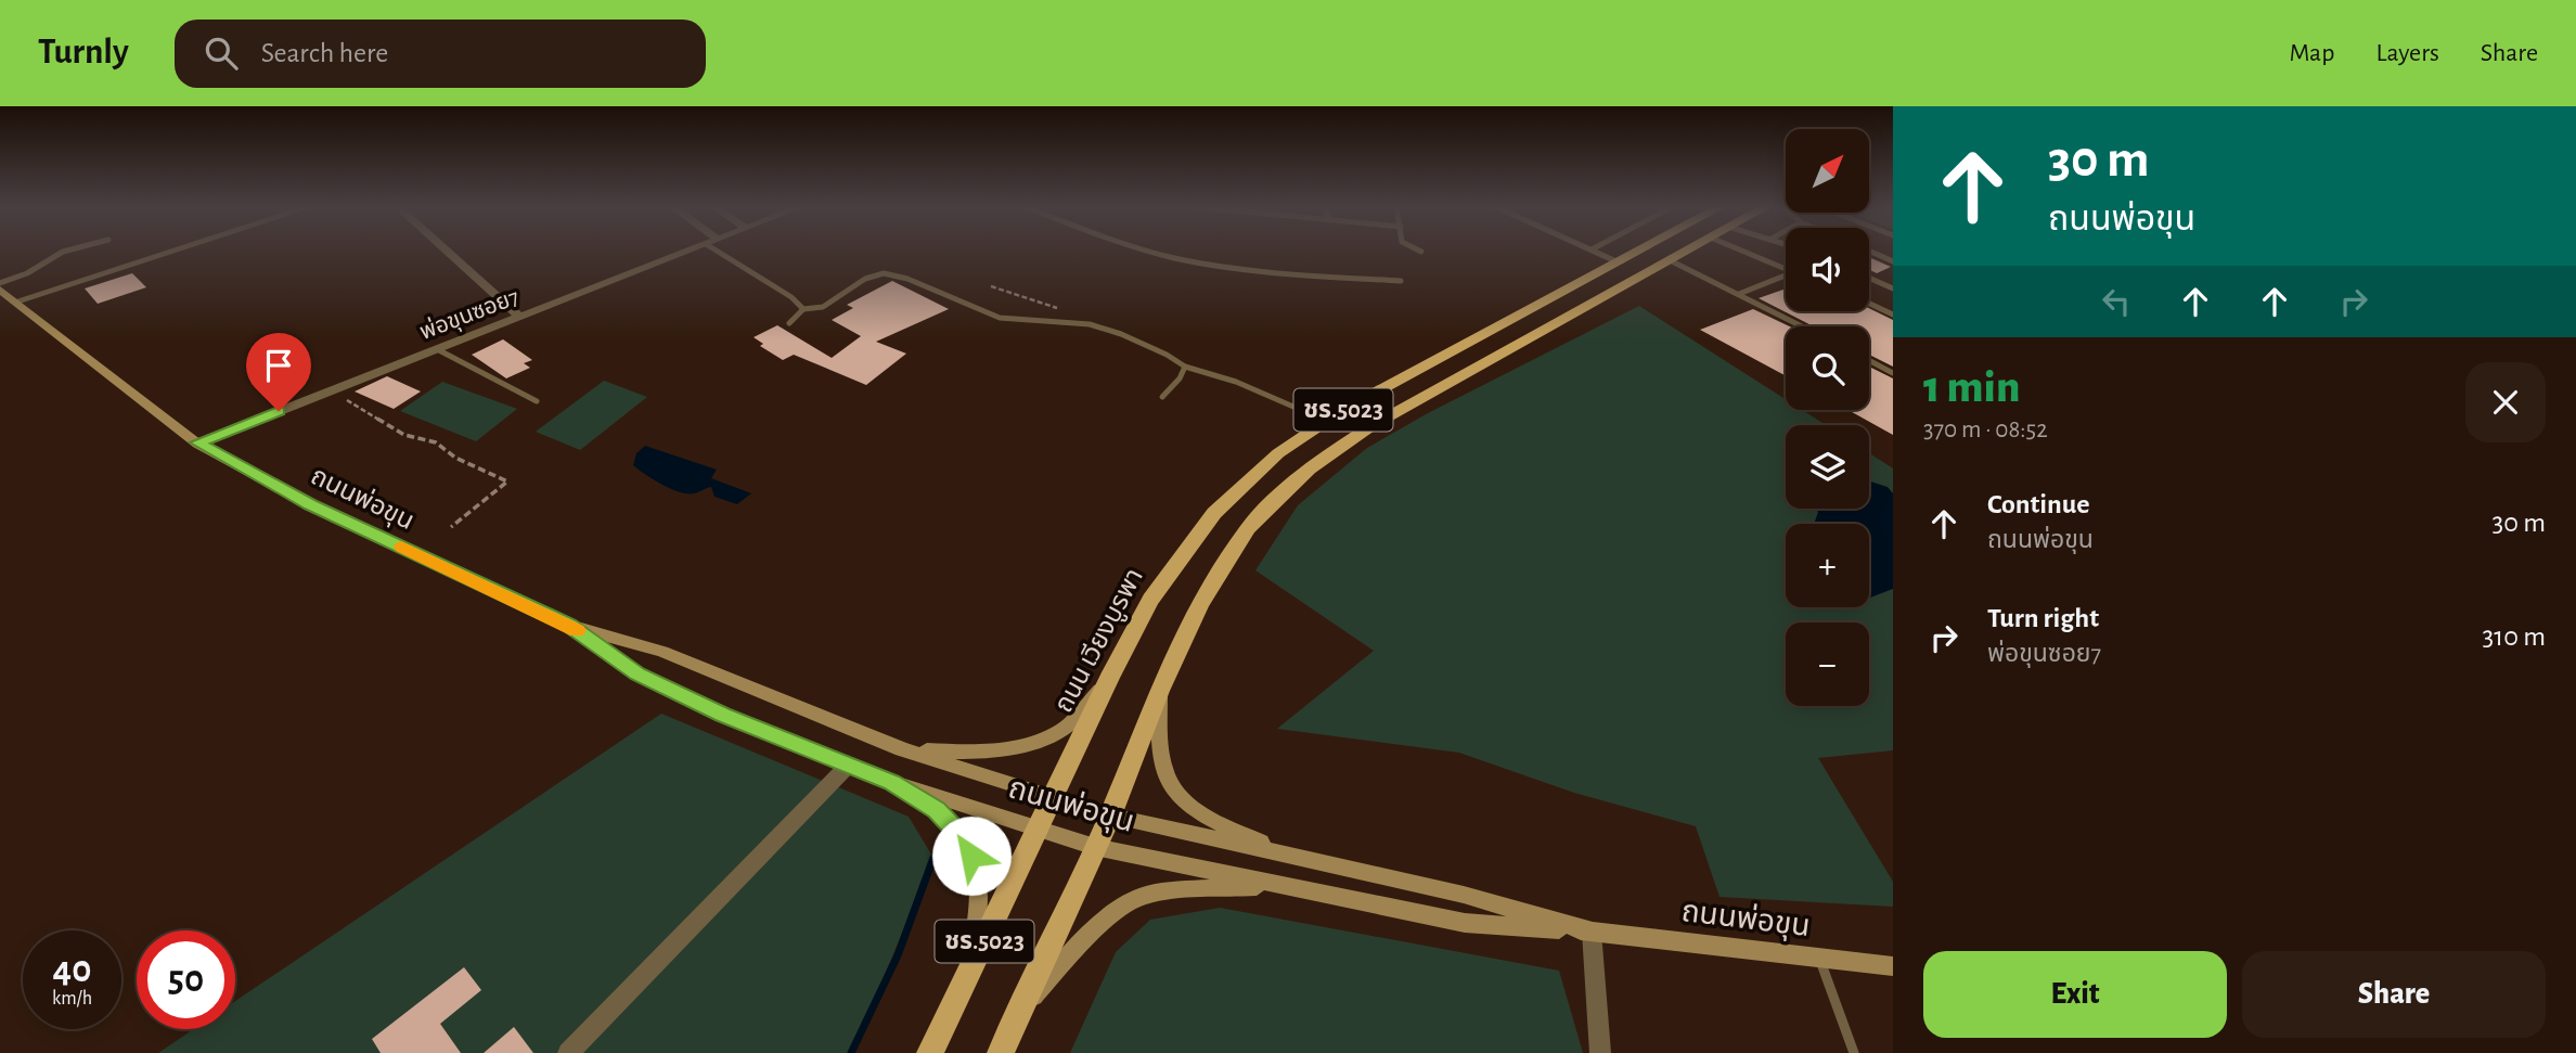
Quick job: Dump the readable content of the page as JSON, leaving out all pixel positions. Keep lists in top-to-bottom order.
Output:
{
  "streets": {
    "main road": ["ชร.5023", "ถนนพ่อขุน", "ถนน เวียงบูรพา"],
    "street": ["พ่อขุนซอย7"]
  },
  "crossings": [
    ["พ่อขุนซอย7", "ถนนพ่อขุน"],
    ["ชร.5023", "ถนนพ่อขุน"],
    ["ถนนพ่อขุน", "ถนน เวียงบูรพา"]
  ],
  "north": "top right",
  "page": {
    "header": "Turnly",
    "search": "Search here",
    "nav": ["Map", "Layers", "Share"],
    "turn": ["30 m", "ถนนพ่อขุน"],
    "map_buttons": ["+", "−"],
    "heading": ["1 min", "370 m · 08:52"],
    "list": [
      {
        "name": "Continue",
        "note": "ถนนพ่อขุน",
        "value": "30 m"
      },
      {
        "name": "Turn right",
        "note": "พ่อขุนซอย7",
        "value": "310 m"
      }
    ],
    "speed": "40 km/h",
    "limit": "50",
    "buttons": ["Exit", "Share"]
  }
}
